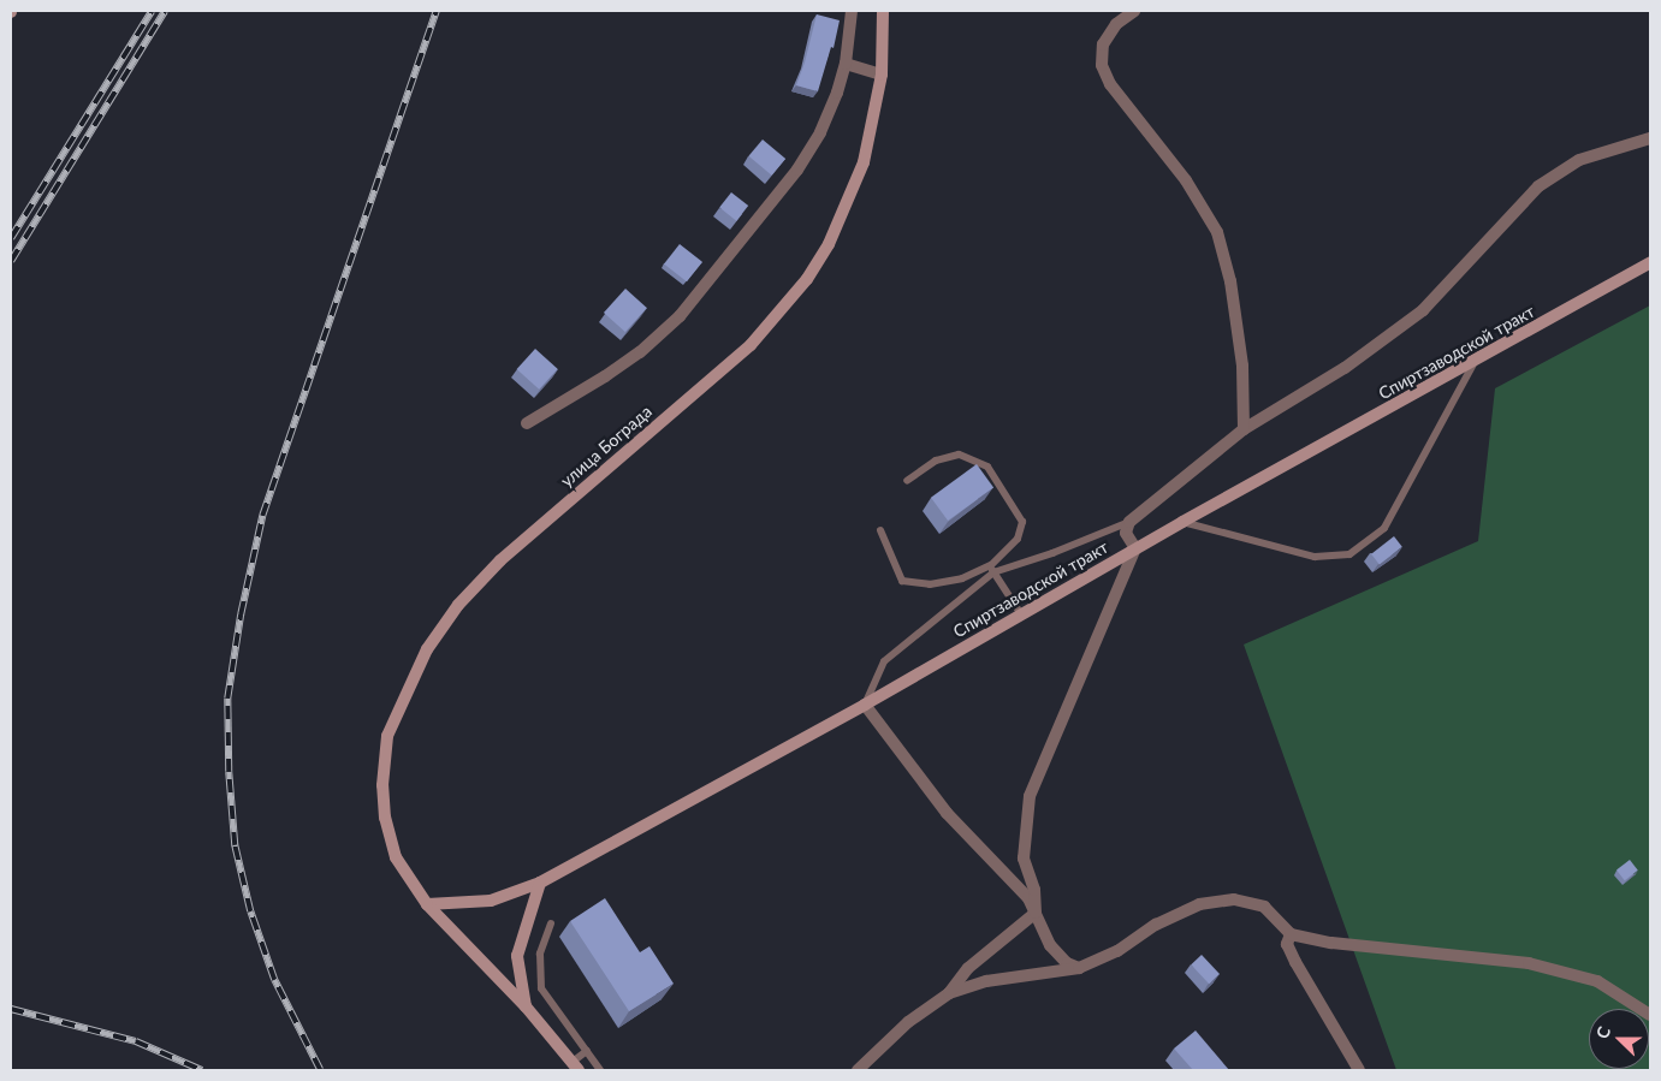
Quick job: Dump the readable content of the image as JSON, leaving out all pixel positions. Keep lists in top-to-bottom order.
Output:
{
  "streets": {
    "main road": ["Спиртзаводской тракт", "улица Бограда"]
  },
  "crossings": [
    ["Спиртзаводской тракт", "улица Бограда"]
  ],
  "north": "left"
}
